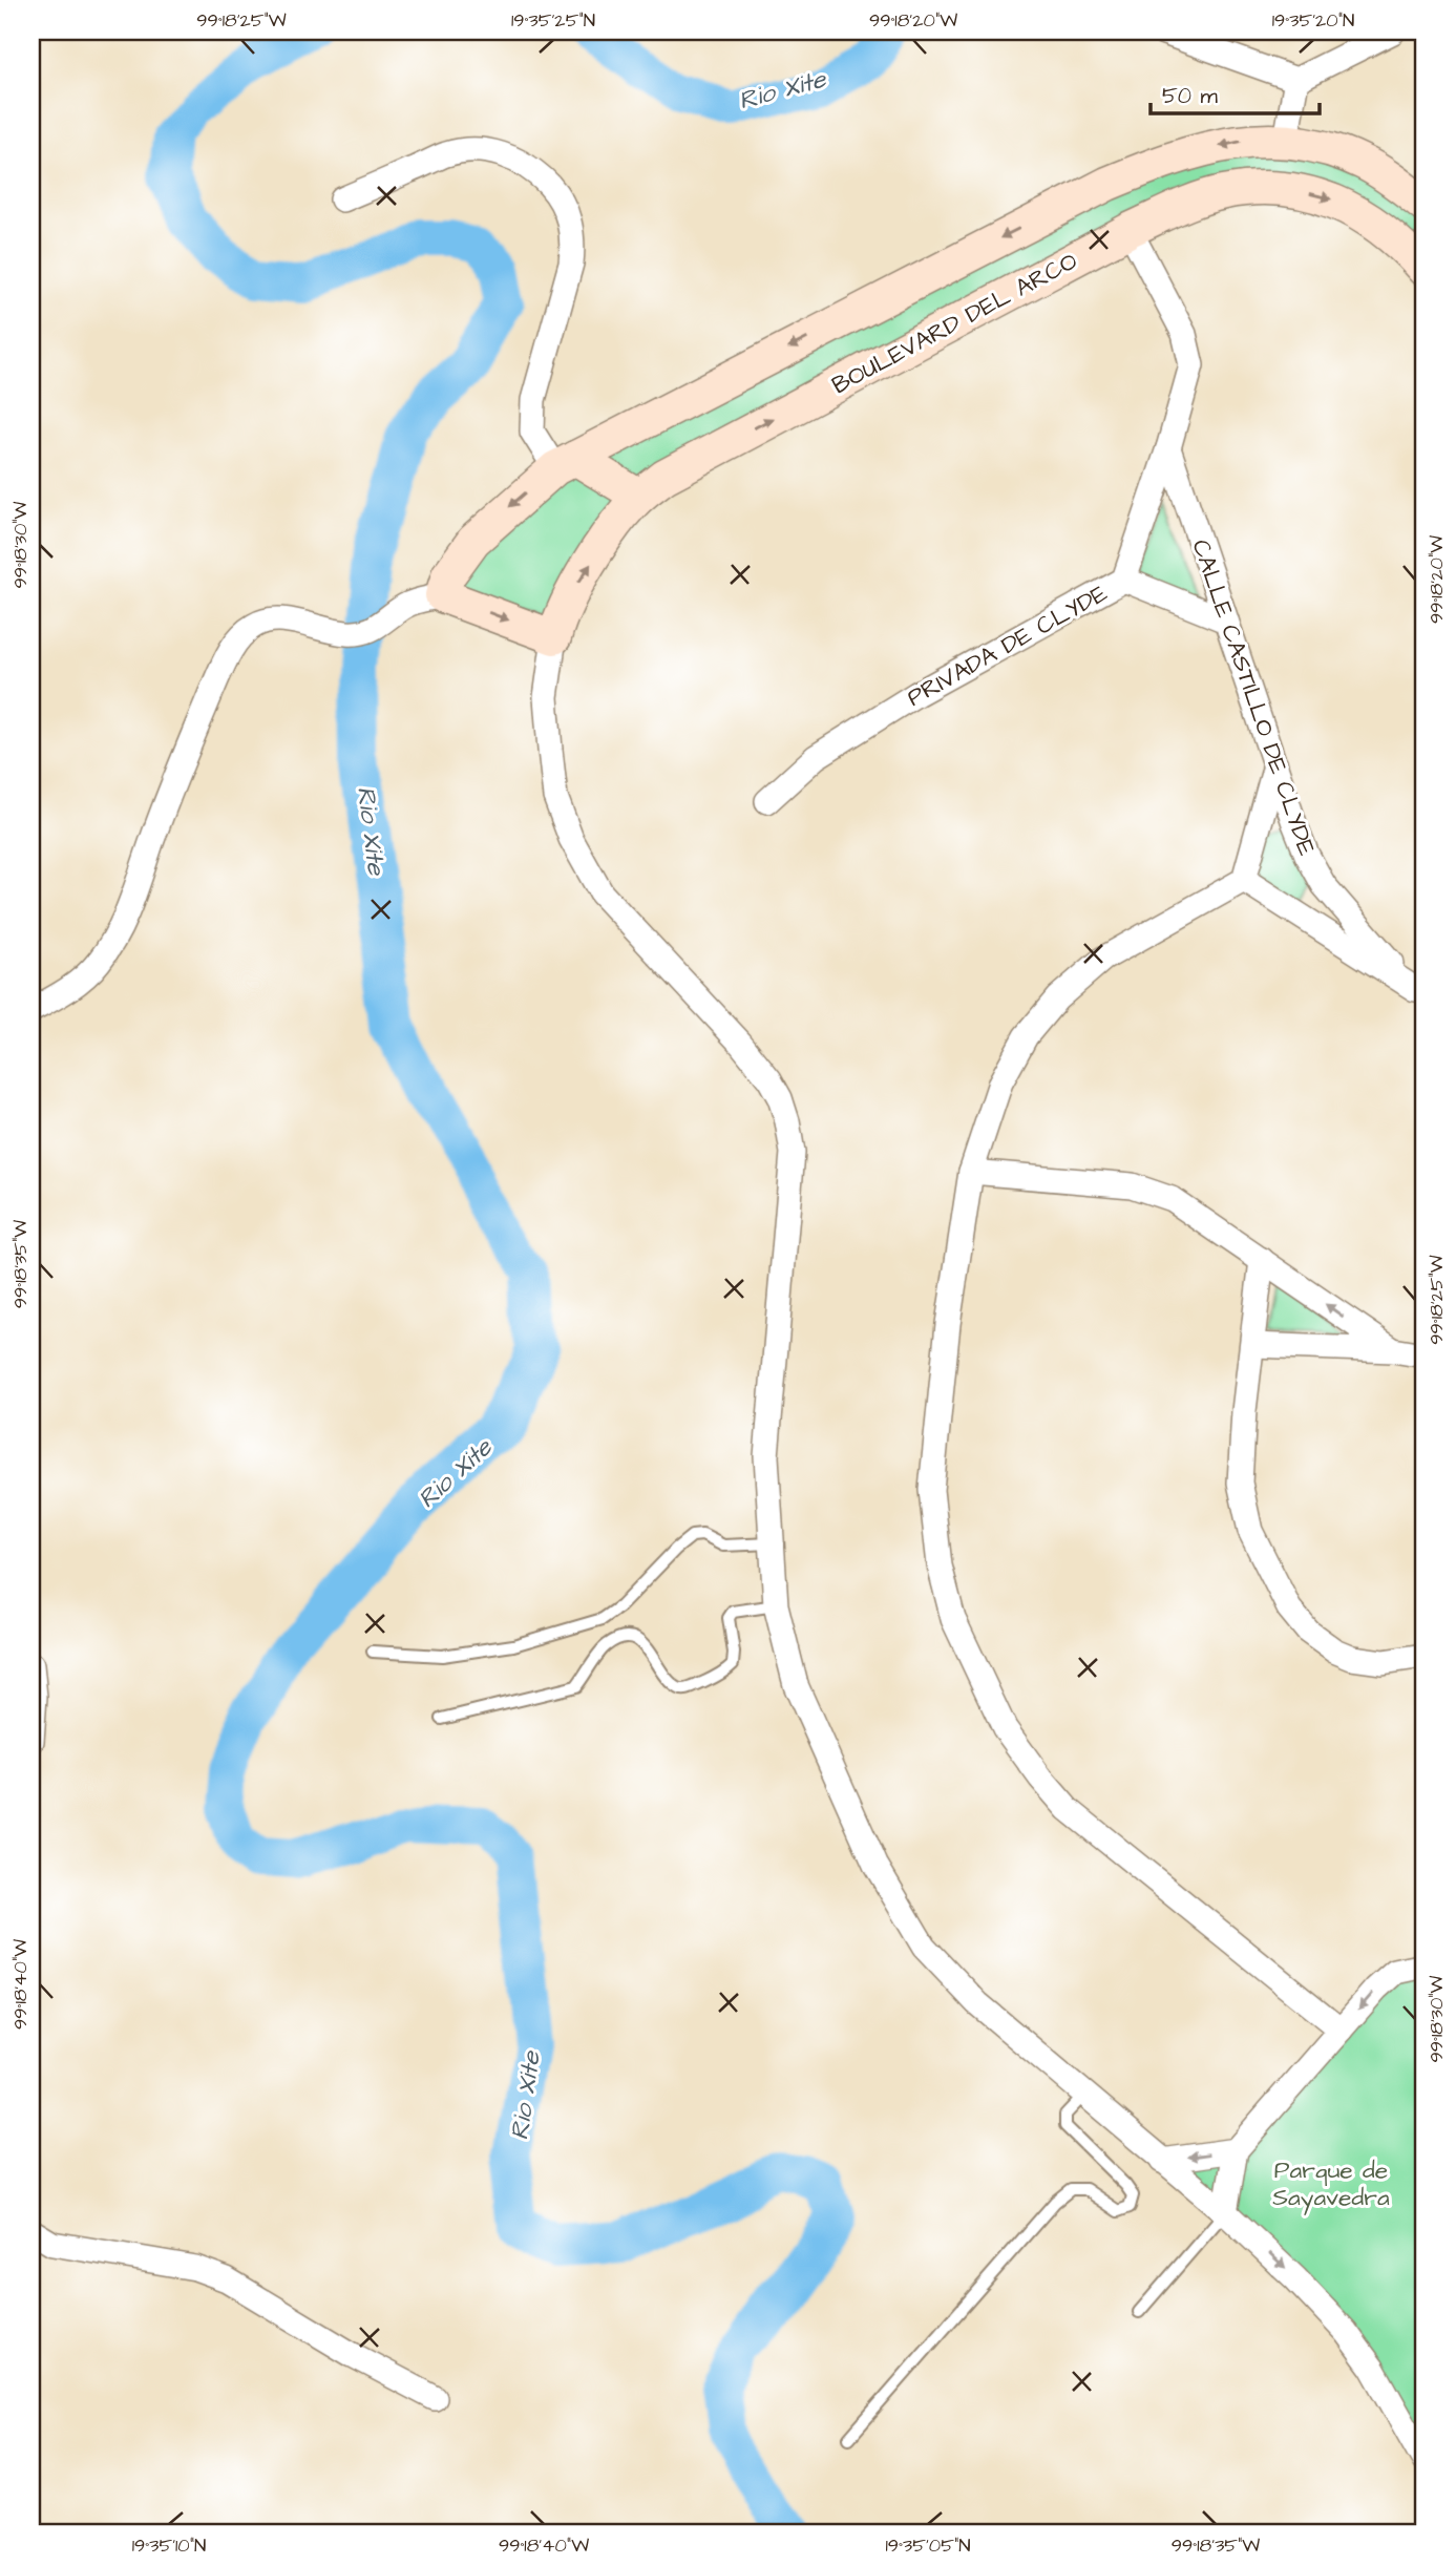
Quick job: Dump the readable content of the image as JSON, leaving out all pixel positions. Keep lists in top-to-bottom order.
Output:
{
  "streets": {
    "street": ["BOULEVARD DEL ARCO", "PRIVADA DE CLYDE", "CALLE CASTILLO DE CLYDE"]
  },
  "crossings": [
    ["BOULEVARD DEL ARCO", "PRIVADA DE CLYDE"],
    ["PRIVADA DE CLYDE", "CALLE CASTILLO DE CLYDE"]
  ],
  "water": ["Rio Xite"],
  "parks": ["Parque de Sayavedra"],
  "scale_bar": "50 m",
  "coordinates": [
    "99°18'25\"W",
    "19°35'25\"N",
    "99°18'20\"W",
    "19°35'20\"N",
    "99°18'30\"W",
    "99°18'35\"W",
    "99°18'40\"W",
    "19°35'10\"N",
    "19°35'05\"N"
  ]
}
